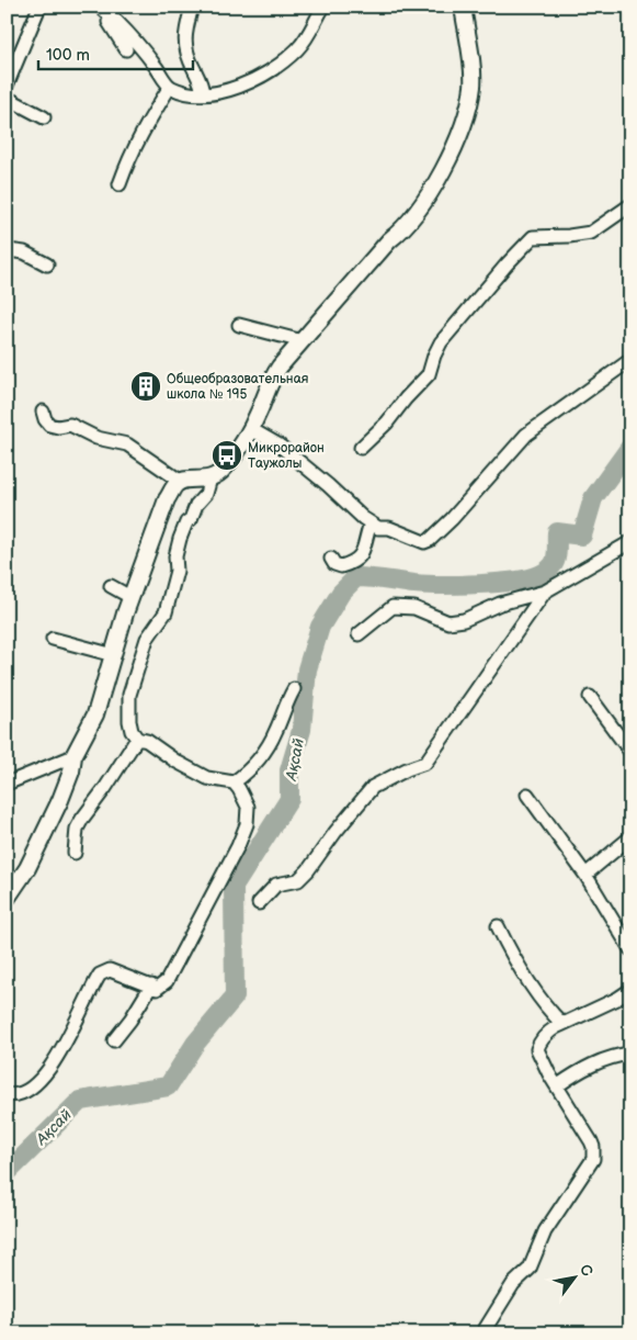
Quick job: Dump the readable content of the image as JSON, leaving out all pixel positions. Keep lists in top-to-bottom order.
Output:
{
  "water": ["Ақсай"],
  "places": {
    "building": ["Общеобразовательная школа № 195"],
    "bus stop": ["Микрорайон Таужолы"]
  },
  "scale_bar": "100 m",
  "north": "top right"
}
